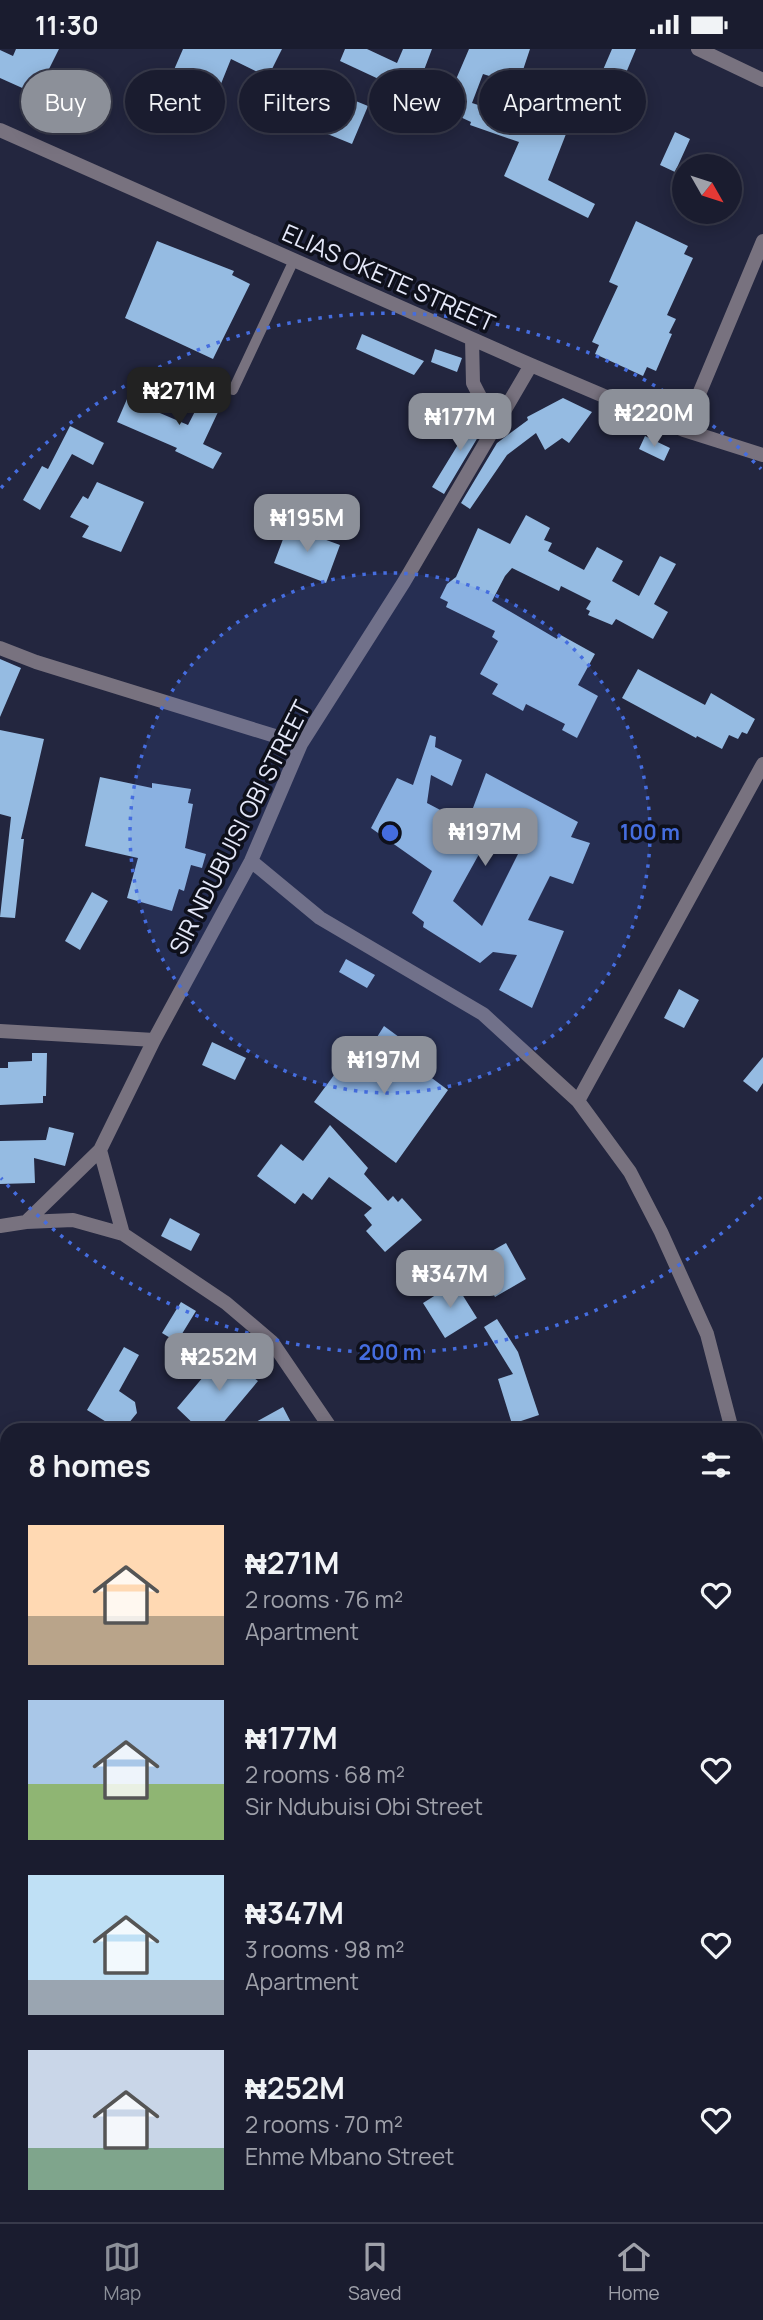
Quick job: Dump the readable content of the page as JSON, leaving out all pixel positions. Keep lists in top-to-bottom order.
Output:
{
  "streets": {
    "street": ["ELIAS OKETE STREET", "SIR NDUBUISI OBI STREET"]
  },
  "crossings": [
    ["ELIAS OKETE STREET", "SIR NDUBUISI OBI STREET"]
  ],
  "north": "bottom right",
  "page": {
    "status": "11:30",
    "chip": [
      "Buy",
      "Rent",
      "Filters",
      "New",
      "Apartment"
    ],
    "price": [
      "₦271M",
      "₦220M",
      "₦177M",
      "₦195M",
      "₦197M",
      "₦197M",
      "₦347M",
      "₦252M"
    ],
    "heading": "8 homes",
    "list": [
      {
        "name": "₦271M",
        "note": "2 rooms · 76 m² · Apartment"
      },
      {
        "name": "₦177M",
        "note": "2 rooms · 68 m² · Sir Ndubuisi Obi Street"
      },
      {
        "name": "₦347M",
        "note": "3 rooms · 98 m² · Apartment"
      },
      {
        "name": "₦252M",
        "note": "2 rooms · 70 m² · Ehme Mbano Street"
      }
    ],
    "tabs": ["Map", "Saved", "Home"]
  },
  "rings": ["100 m", "200 m"]
}
